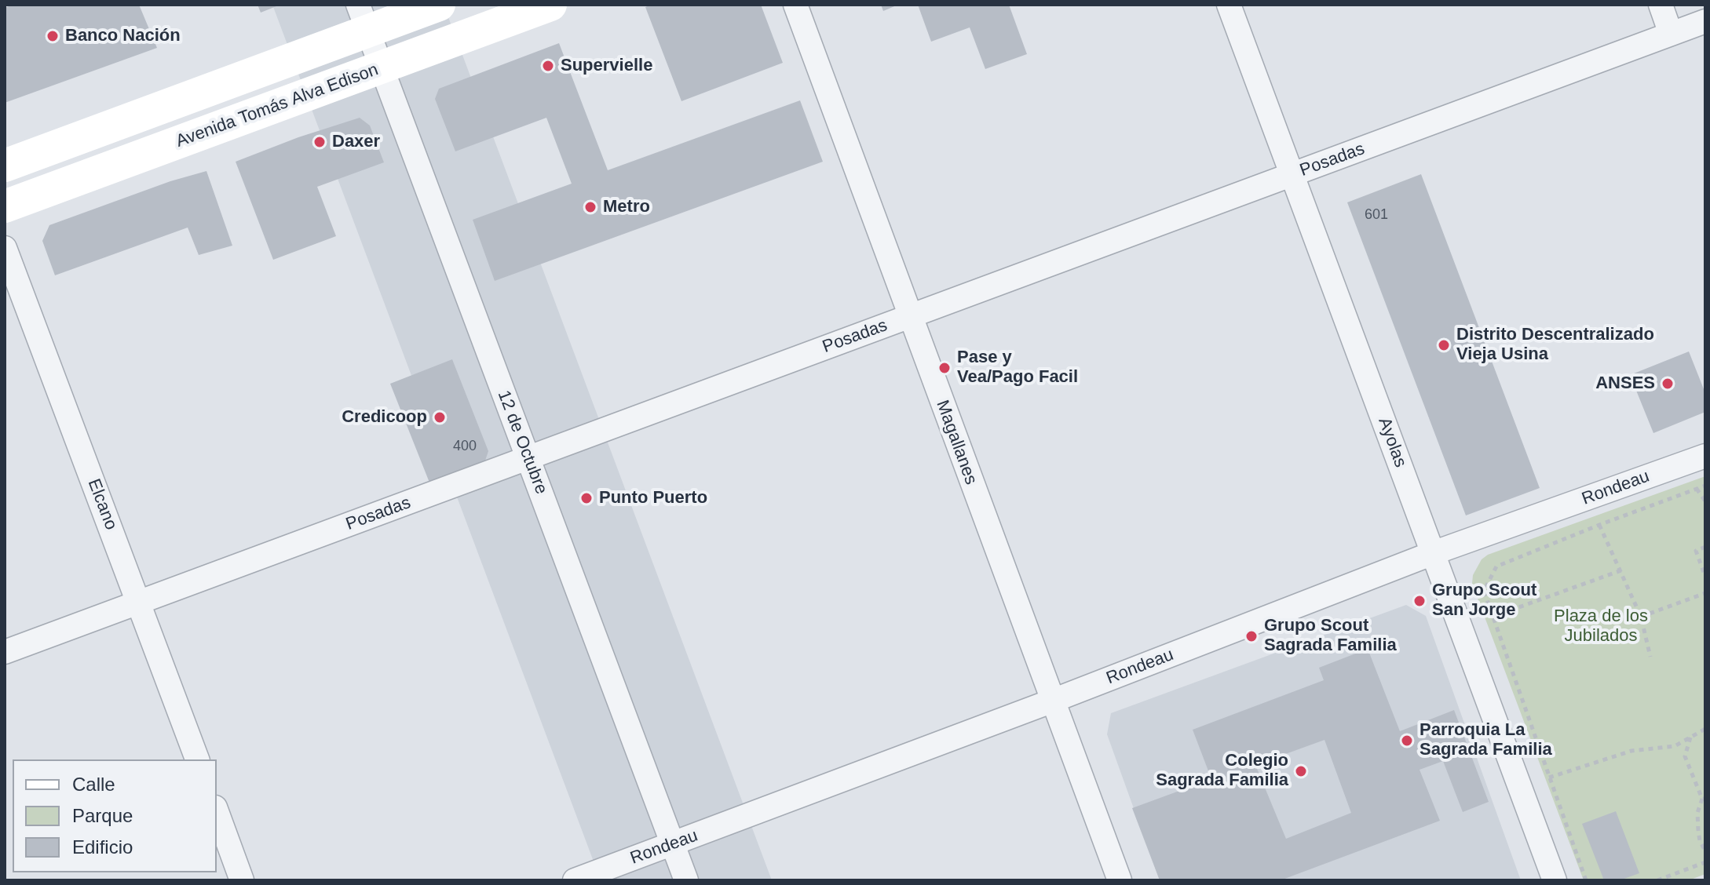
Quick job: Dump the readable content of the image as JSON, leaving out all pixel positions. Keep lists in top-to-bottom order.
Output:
{
  "streets": {
    "main road": ["Avenida Tomás Alva Edison"],
    "street": [
      "Posadas",
      "12 de Octubre",
      "Magallanes",
      "Ayolas",
      "Rondeau",
      "Elcano"
    ]
  },
  "crossings": [
    ["Avenida Tomás Alva Edison", "12 de Octubre"],
    ["Posadas", "12 de Octubre"],
    ["Posadas", "Magallanes"],
    ["Posadas", "Ayolas"],
    ["Posadas", "Elcano"],
    ["12 de Octubre", "Rondeau"],
    ["Magallanes", "Rondeau"],
    ["Ayolas", "Rondeau"]
  ],
  "parks": ["Plaza de los Jubilados"],
  "places": [
    "Banco Nación",
    "Supervielle",
    "Daxer",
    "Metro",
    "Distrito Descentralizado Vieja Usina",
    "Pase y Vea/Pago Facil",
    "ANSES",
    "Credicoop",
    "Punto Puerto",
    "Grupo Scout San Jorge",
    "Grupo Scout Sagrada Familia",
    "Parroquia La Sagrada Familia",
    "Colegio Sagrada Familia"
  ],
  "house_numbers": ["601", "400"],
  "legend": ["Calle", "Parque", "Edificio"]
}
